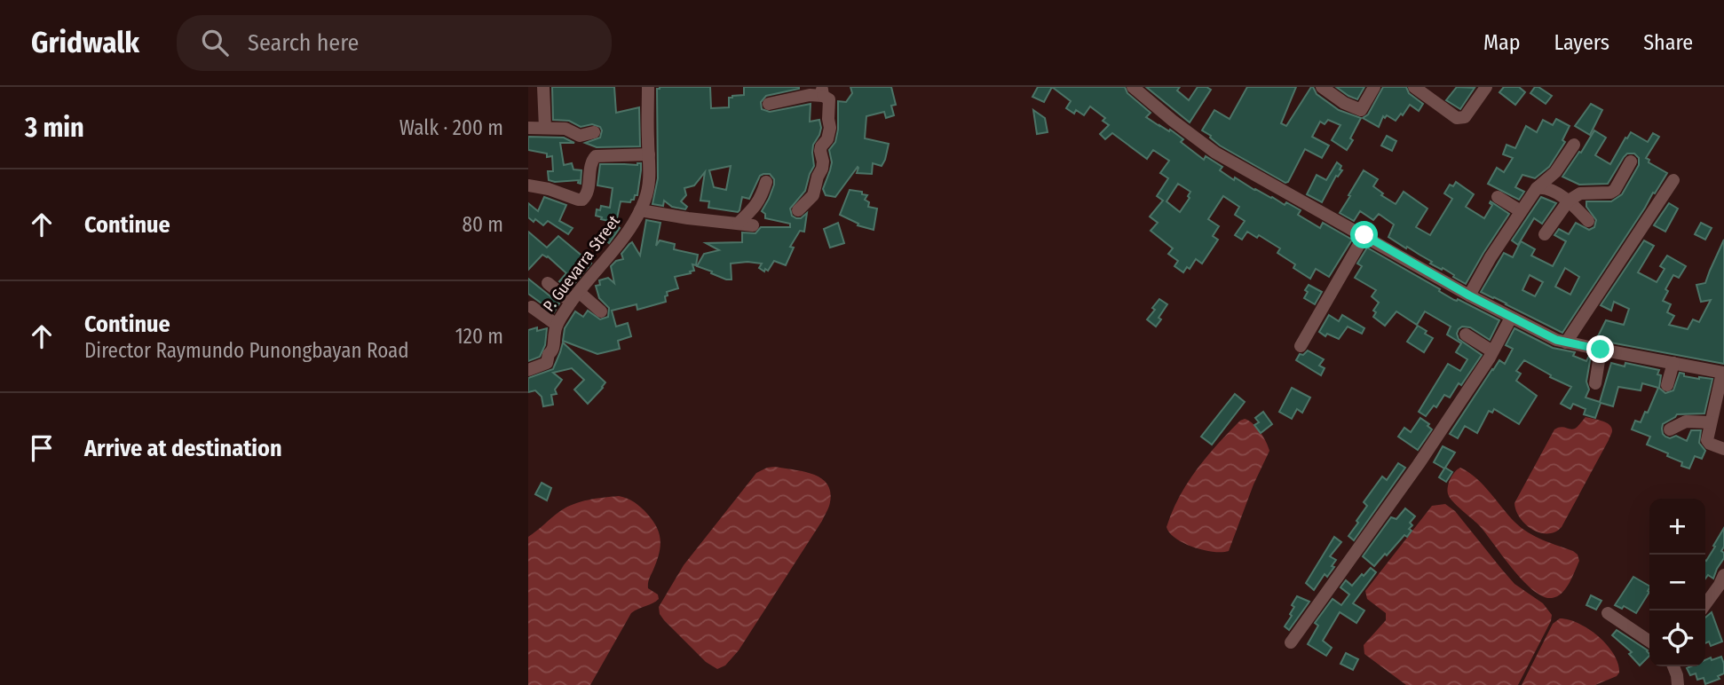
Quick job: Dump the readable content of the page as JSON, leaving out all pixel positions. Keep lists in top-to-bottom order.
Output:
{
  "streets": {
    "street": ["P. Guevarra Street"]
  },
  "page": {
    "header": "Gridwalk",
    "search": "Search here",
    "nav": ["Map", "Layers", "Share"],
    "heading": ["3 min", "Walk · 200 m"],
    "list": [
      ["Continue", "80 m"],
      ["Continue", "Director Raymundo Punongbayan Road", "120 m"],
      "Arrive at destination"
    ],
    "map_buttons": ["+", "−"]
  }
}
